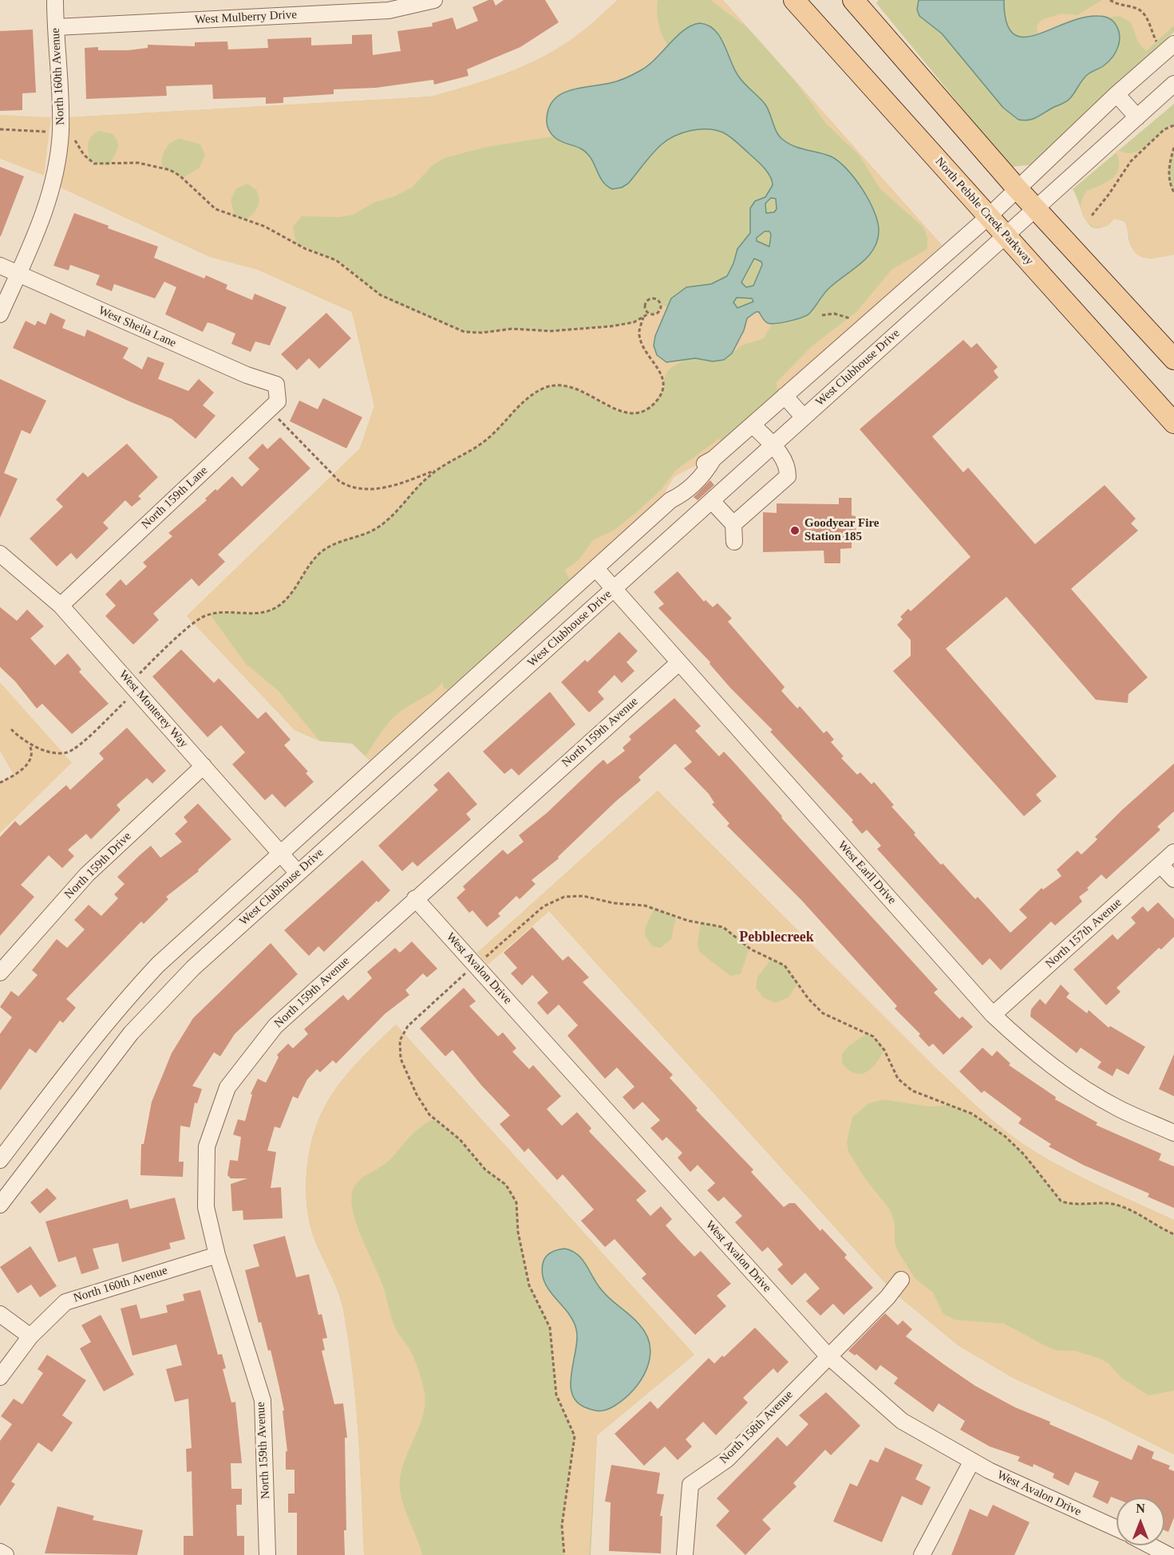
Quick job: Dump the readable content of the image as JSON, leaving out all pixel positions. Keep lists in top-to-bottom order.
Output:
{
  "streets": {
    "main road": ["North Pebble Creek Parkway"],
    "street": [
      "West Mulberry Drive",
      "North 160th Avenue",
      "West Sheila Lane",
      "West Clubhouse Drive",
      "North 159th Lane",
      "West Monterey Way",
      "North 159th Avenue",
      "North 159th Drive",
      "West Earll Drive",
      "North 157th Avenue",
      "West Avalon Drive",
      "North 158th Avenue"
    ]
  },
  "crossings": [
    ["West Mulberry Drive", "North 160th Avenue"],
    ["North 160th Avenue", "West Sheila Lane"],
    ["North 160th Avenue", "North 159th Avenue"],
    ["North Pebble Creek Parkway", "West Clubhouse Drive"],
    ["West Sheila Lane", "North 159th Lane"],
    ["West Clubhouse Drive", "West Monterey Way"],
    ["West Clubhouse Drive", "West Earll Drive"],
    ["North 159th Lane", "West Monterey Way"],
    ["West Monterey Way", "North 159th Drive"],
    ["North 159th Avenue", "West Earll Drive"],
    ["North 159th Avenue", "West Avalon Drive"],
    ["West Earll Drive", "North 157th Avenue"],
    ["West Avalon Drive", "North 158th Avenue"]
  ],
  "districts": ["Pebblecreek"],
  "places": ["Goodyear Fire Station 185"],
  "north": "top"
}
